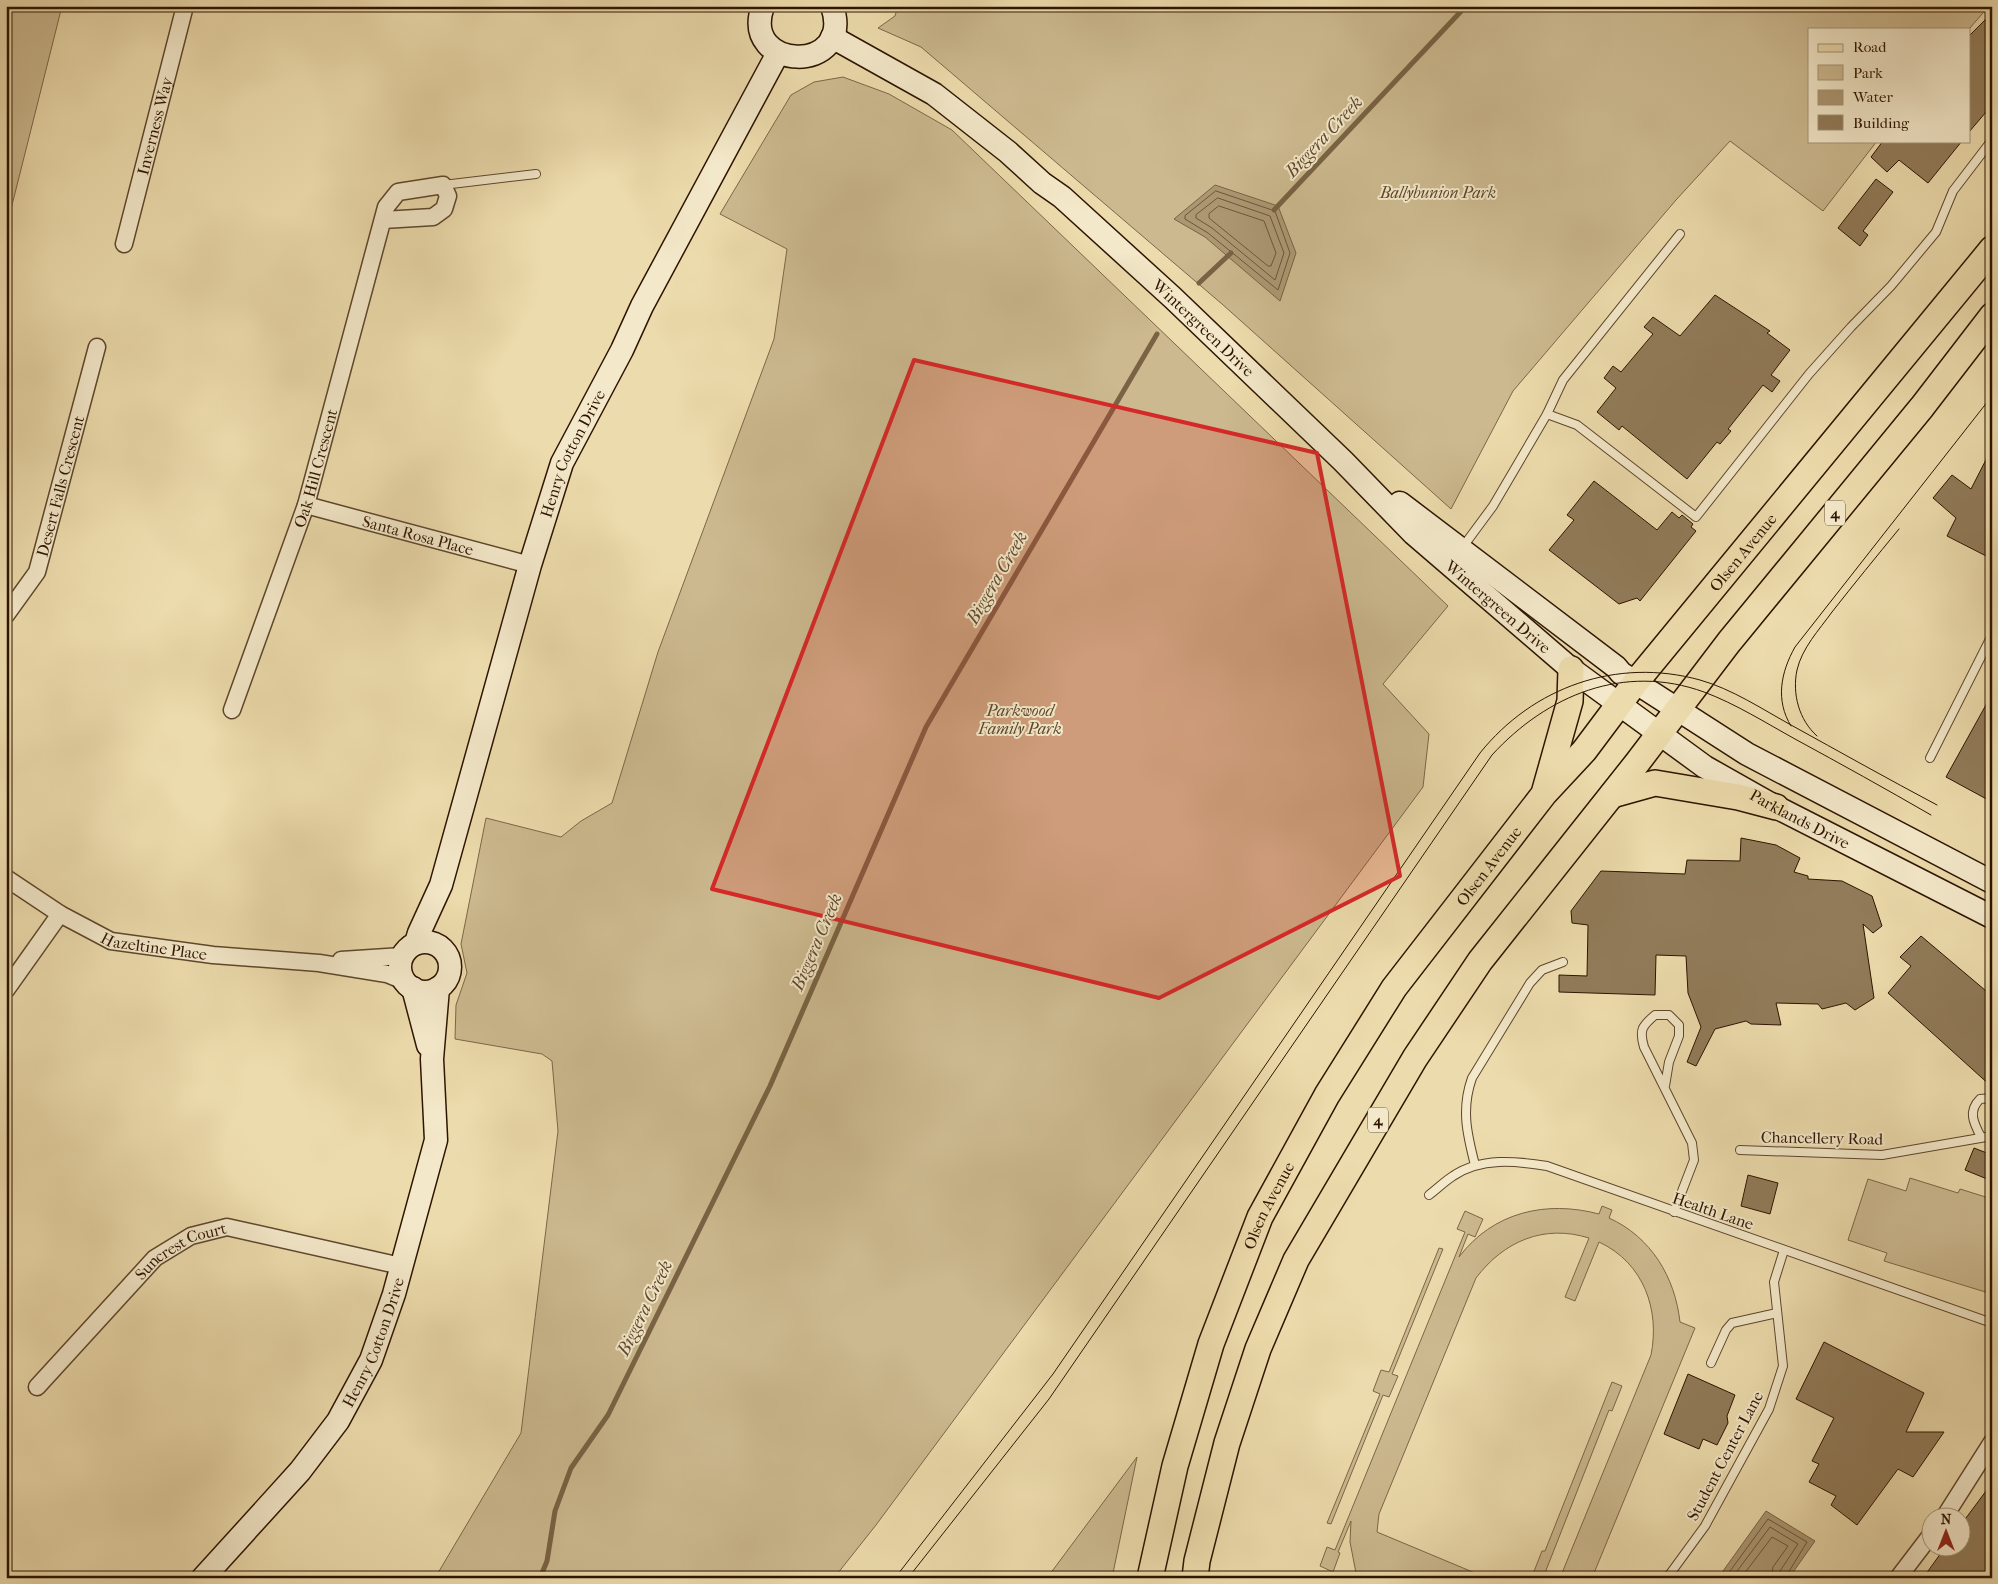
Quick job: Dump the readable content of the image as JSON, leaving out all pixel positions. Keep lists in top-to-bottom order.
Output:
{
  "streets": {
    "main road": ["4", "Olsen Avenue"],
    "street": [
      "Inverness Way",
      "Wintergreen Drive",
      "Henry Cotton Drive",
      "Oak Hill Crescent",
      "Desert Falls Crescent",
      "Santa Rosa Place",
      "Parklands Drive",
      "Hazeltine Place",
      "Suncrest Court"
    ],
    "lane": ["Chancellery Road", "Health Lane", "Student Center Lane"]
  },
  "crossings": [
    ["Wintergreen Drive", "Olsen Avenue"],
    ["Wintergreen Drive", "Parklands Drive"],
    ["Henry Cotton Drive", "Santa Rosa Place"],
    ["Henry Cotton Drive", "Hazeltine Place"],
    ["Henry Cotton Drive", "Suncrest Court"],
    ["Oak Hill Crescent", "Santa Rosa Place"],
    ["4", "Parklands Drive"],
    ["Olsen Avenue", "Parklands Drive"],
    ["Health Lane", "Student Center Lane"]
  ],
  "water": ["Biggera Creek"],
  "parks": ["Ballybunion Park", "Parkwood Family Park"],
  "legend": [
    "Road",
    "Park",
    "Water",
    "Building"
  ],
  "north": "top"
}
